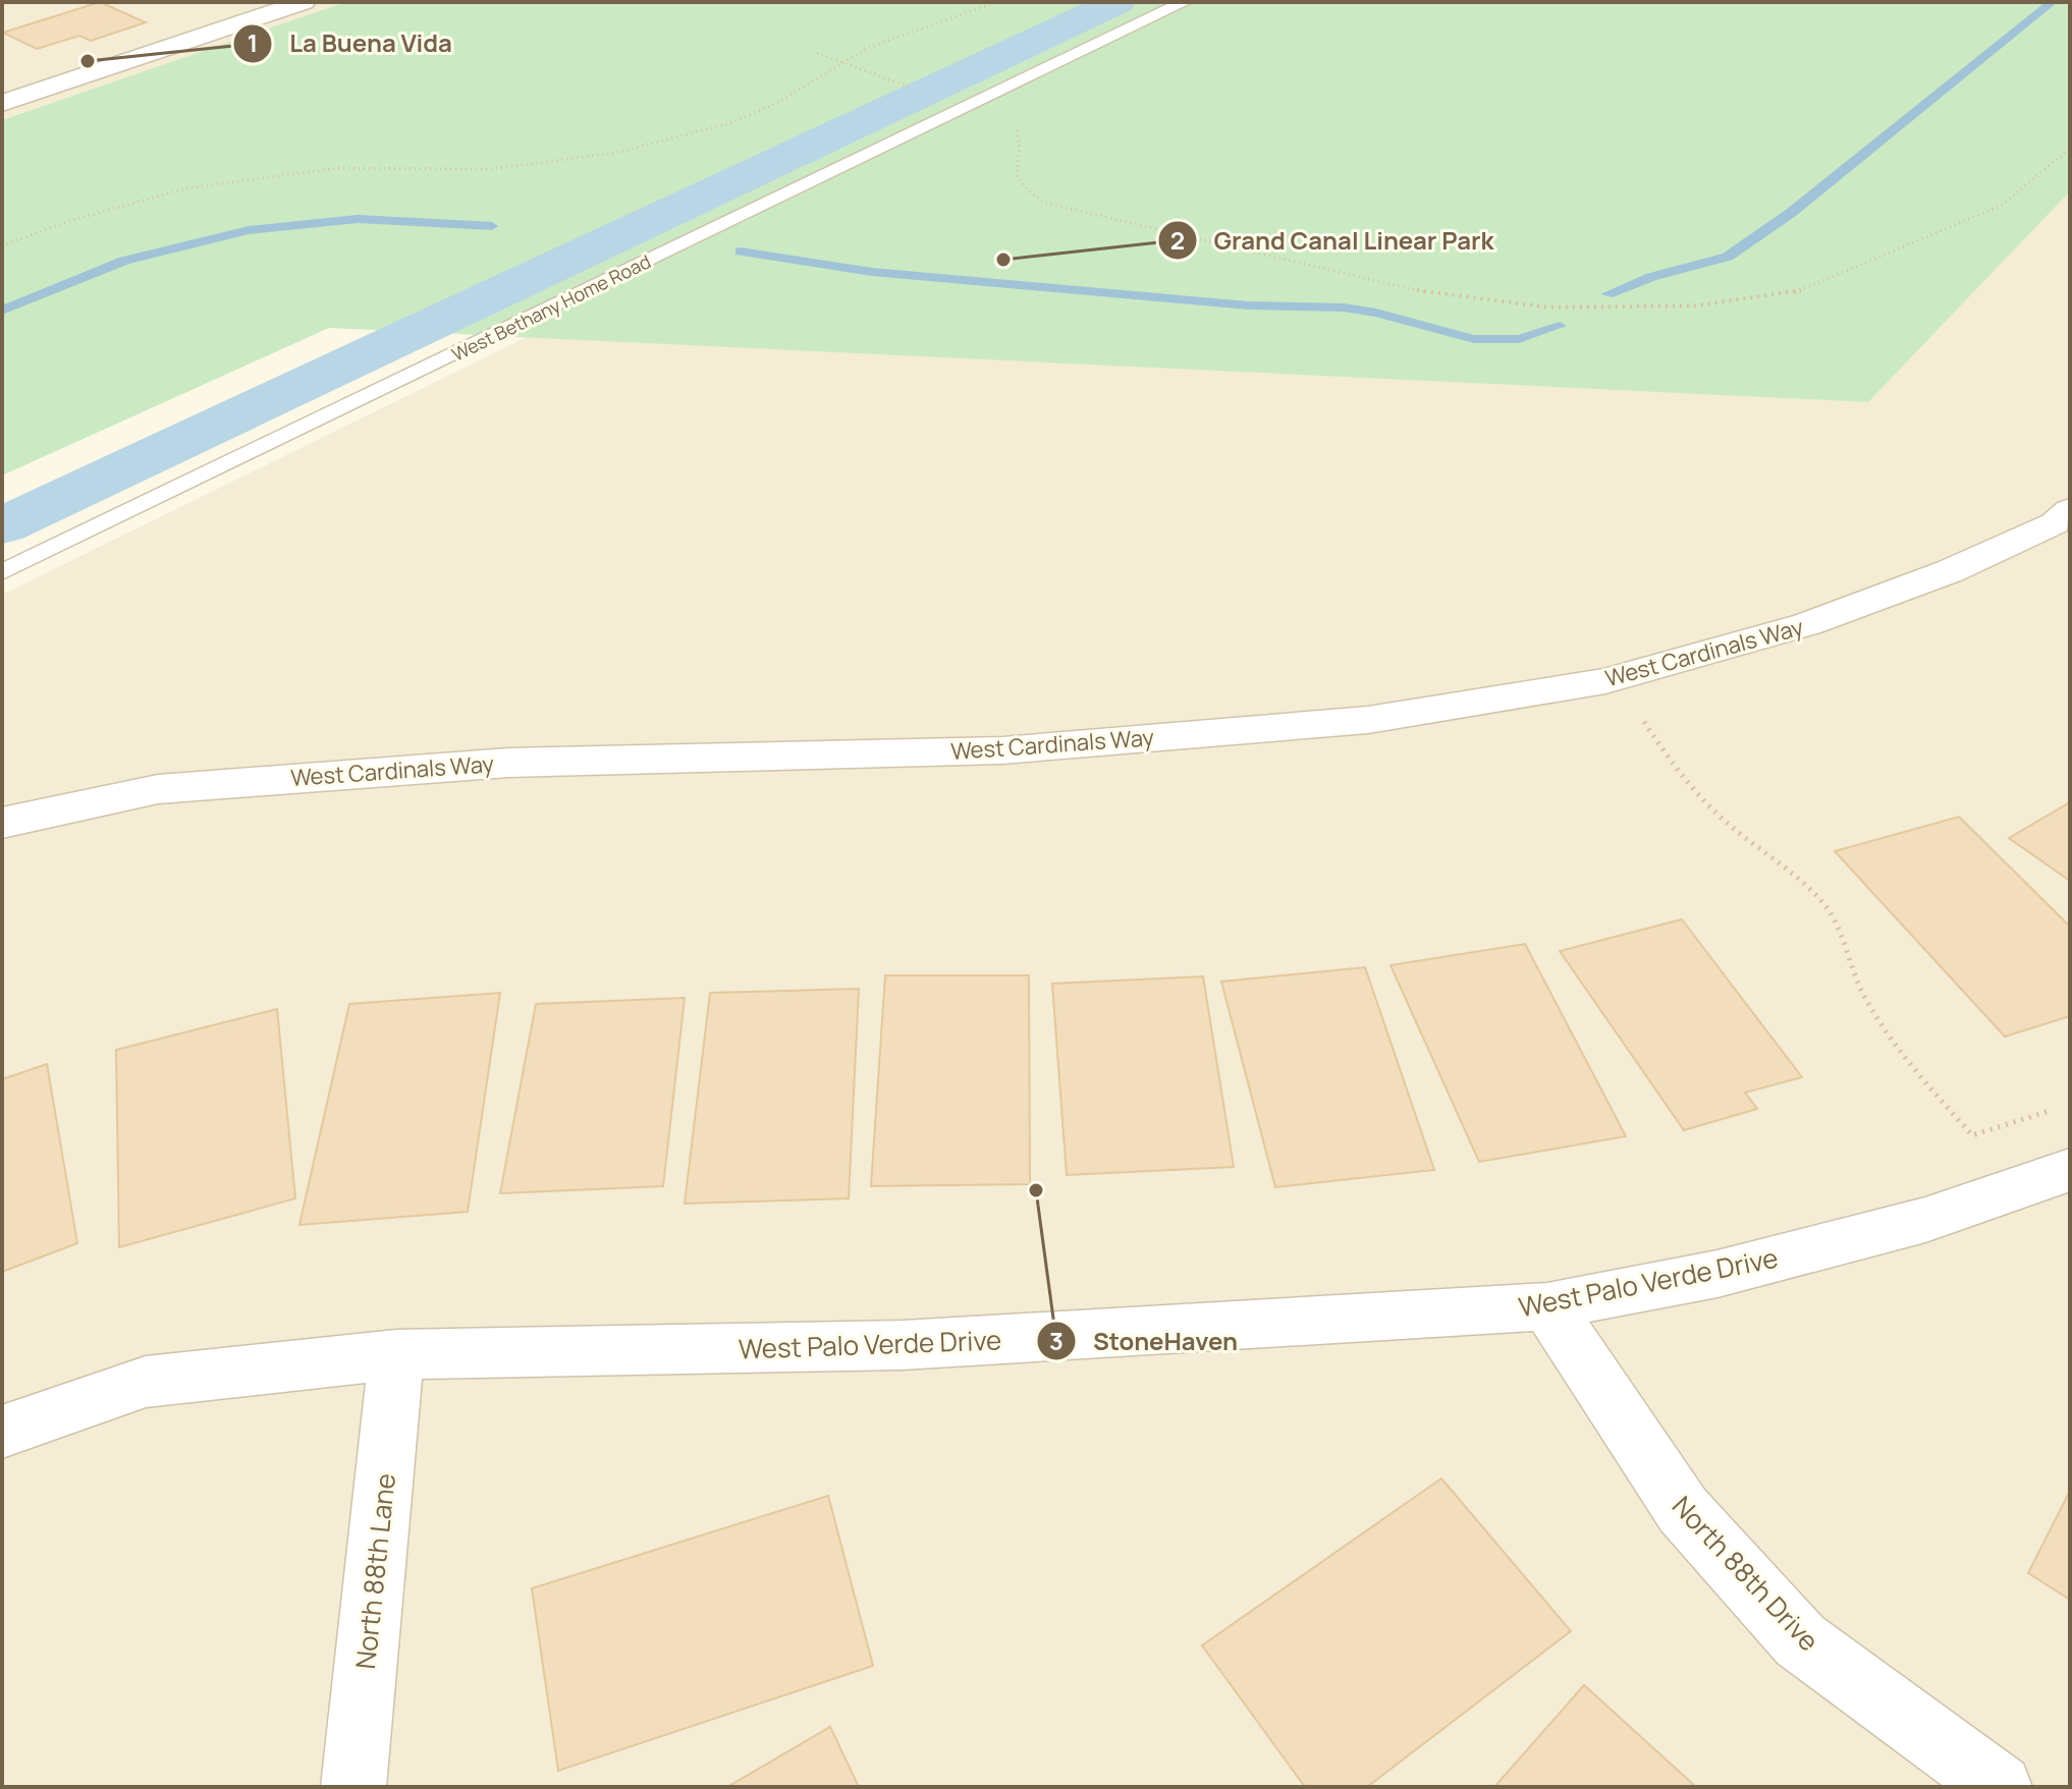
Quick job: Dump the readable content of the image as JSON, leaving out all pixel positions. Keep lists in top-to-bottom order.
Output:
{
  "streets": {
    "street": [
      "West Cardinals Way",
      "West Palo Verde Drive",
      "North 88th Lane",
      "North 88th Drive"
    ],
    "lane": ["West Bethany Home Road"]
  },
  "crossings": [
    ["West Palo Verde Drive", "North 88th Lane"],
    ["West Palo Verde Drive", "North 88th Drive"]
  ],
  "places": ["La Buena Vida", "Grand Canal Linear Park", "StoneHaven"]
}
